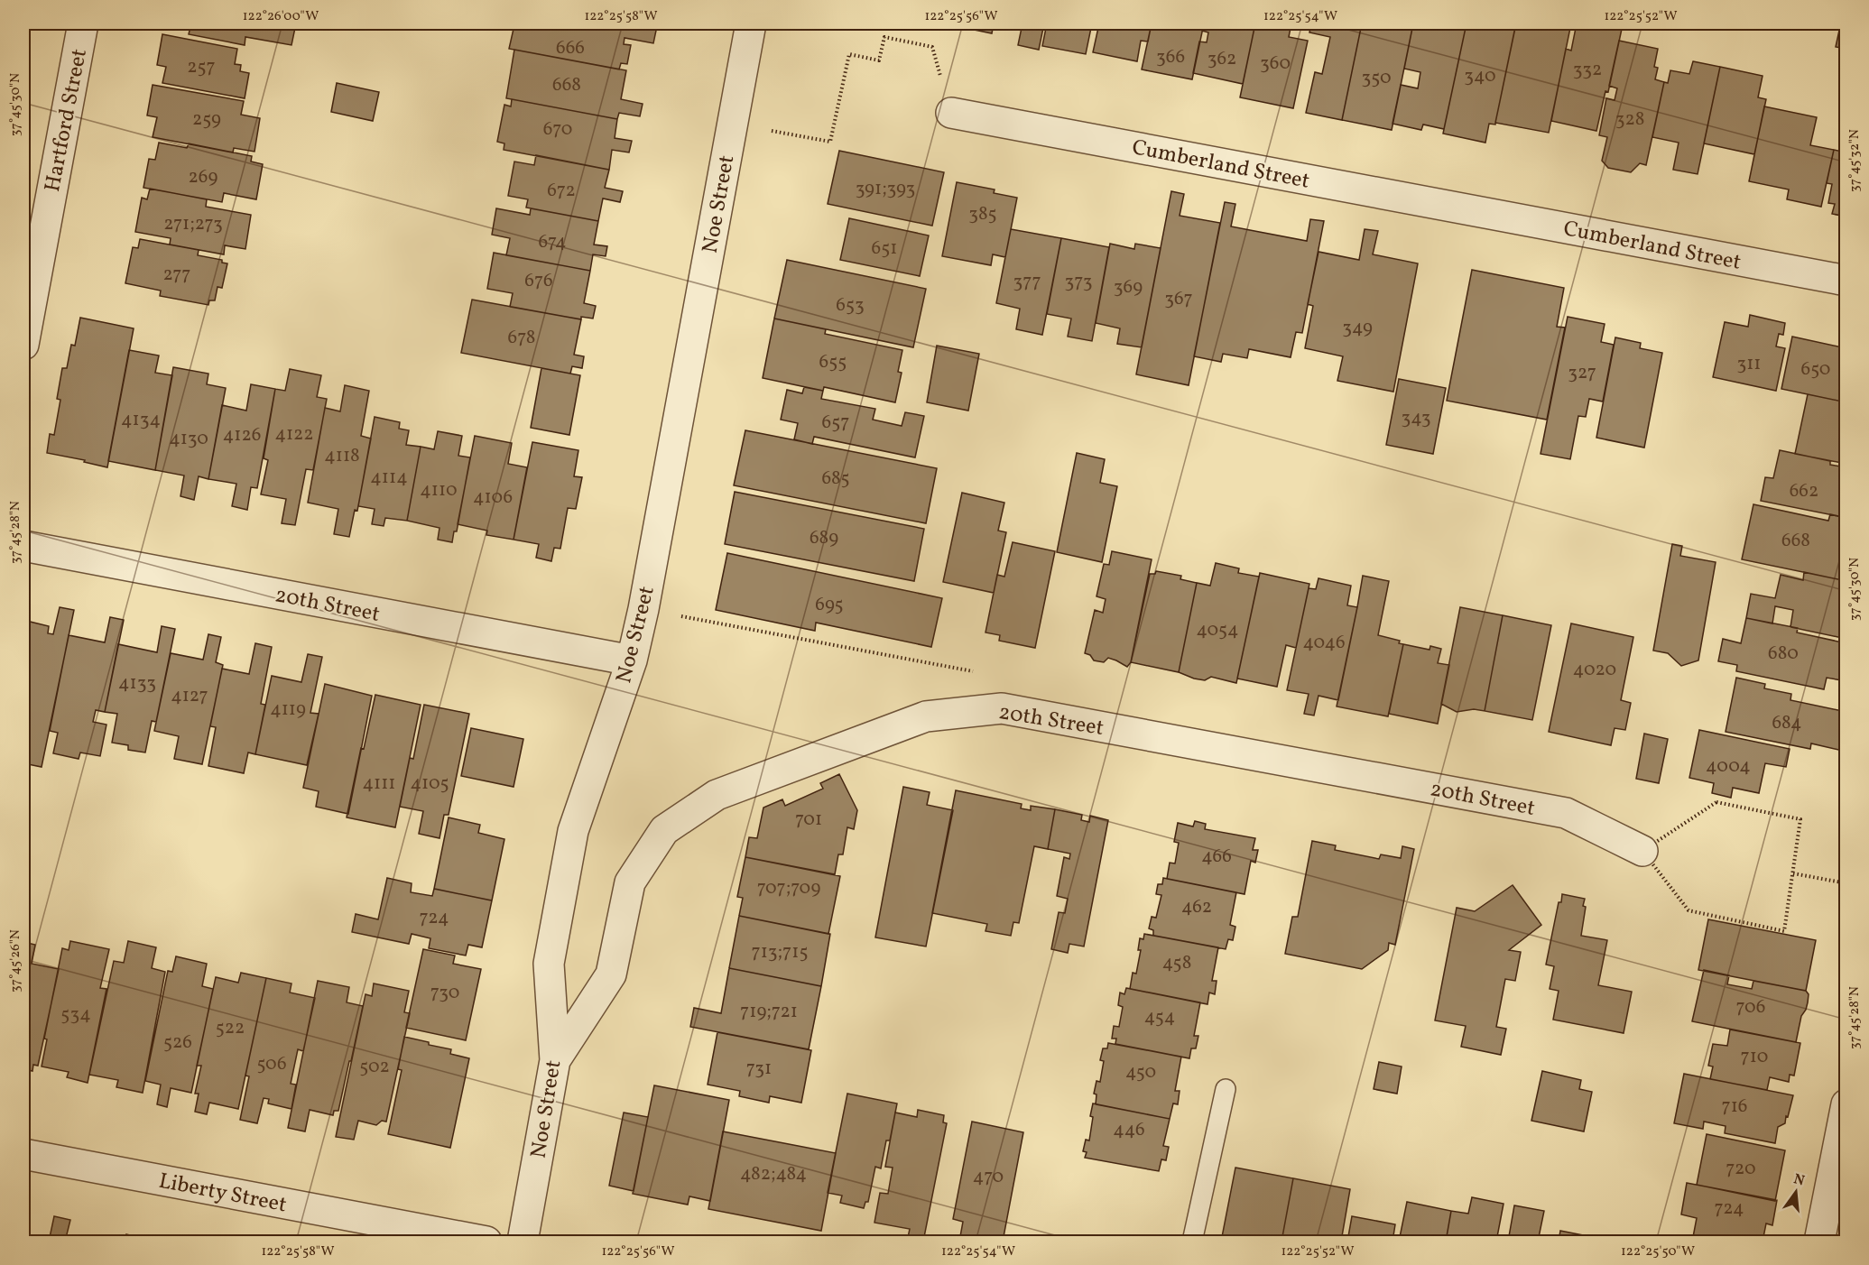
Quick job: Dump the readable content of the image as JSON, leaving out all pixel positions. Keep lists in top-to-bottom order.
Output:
{
  "streets": {
    "street": [
      "Hartford Street",
      "Cumberland Street",
      "Noe Street",
      "20th Street",
      "Liberty Street"
    ]
  },
  "crossings": [
    ["Noe Street", "20th Street"]
  ],
  "house_numbers": [
    "666",
    "366",
    "362",
    "360",
    "257",
    "332",
    "340",
    "350",
    "668",
    "259",
    "328",
    "670",
    "269",
    "391;393",
    "672",
    "385",
    "271;273",
    "674",
    "651",
    "277",
    "676",
    "377",
    "373",
    "369",
    "367",
    "653",
    "349",
    "678",
    "655",
    "311",
    "650",
    "327",
    "343",
    "4134",
    "657",
    "4122",
    "4126",
    "4130",
    "4118",
    "4114",
    "685",
    "4110",
    "662",
    "4106",
    "689",
    "668",
    "695",
    "4054",
    "4046",
    "680",
    "4020",
    "4133",
    "4127",
    "4119",
    "684",
    "4004",
    "4111",
    "4105",
    "701",
    "466",
    "707;709",
    "462",
    "724",
    "713;715",
    "458",
    "730",
    "706",
    "719;721",
    "534",
    "454",
    "522",
    "526",
    "710",
    "506",
    "502",
    "731",
    "450",
    "716",
    "446",
    "720",
    "482;484",
    "470",
    "724"
  ],
  "north": "top",
  "coordinates": [
    "122°26'00\"W",
    "122°25'58\"W",
    "122°25'56\"W",
    "122°25'54\"W",
    "122°25'52\"W",
    "37°45'30\"N",
    "37°45'32\"N",
    "37°45'28\"N",
    "37°45'26\"N",
    "122°25'50\"W"
  ]
}
